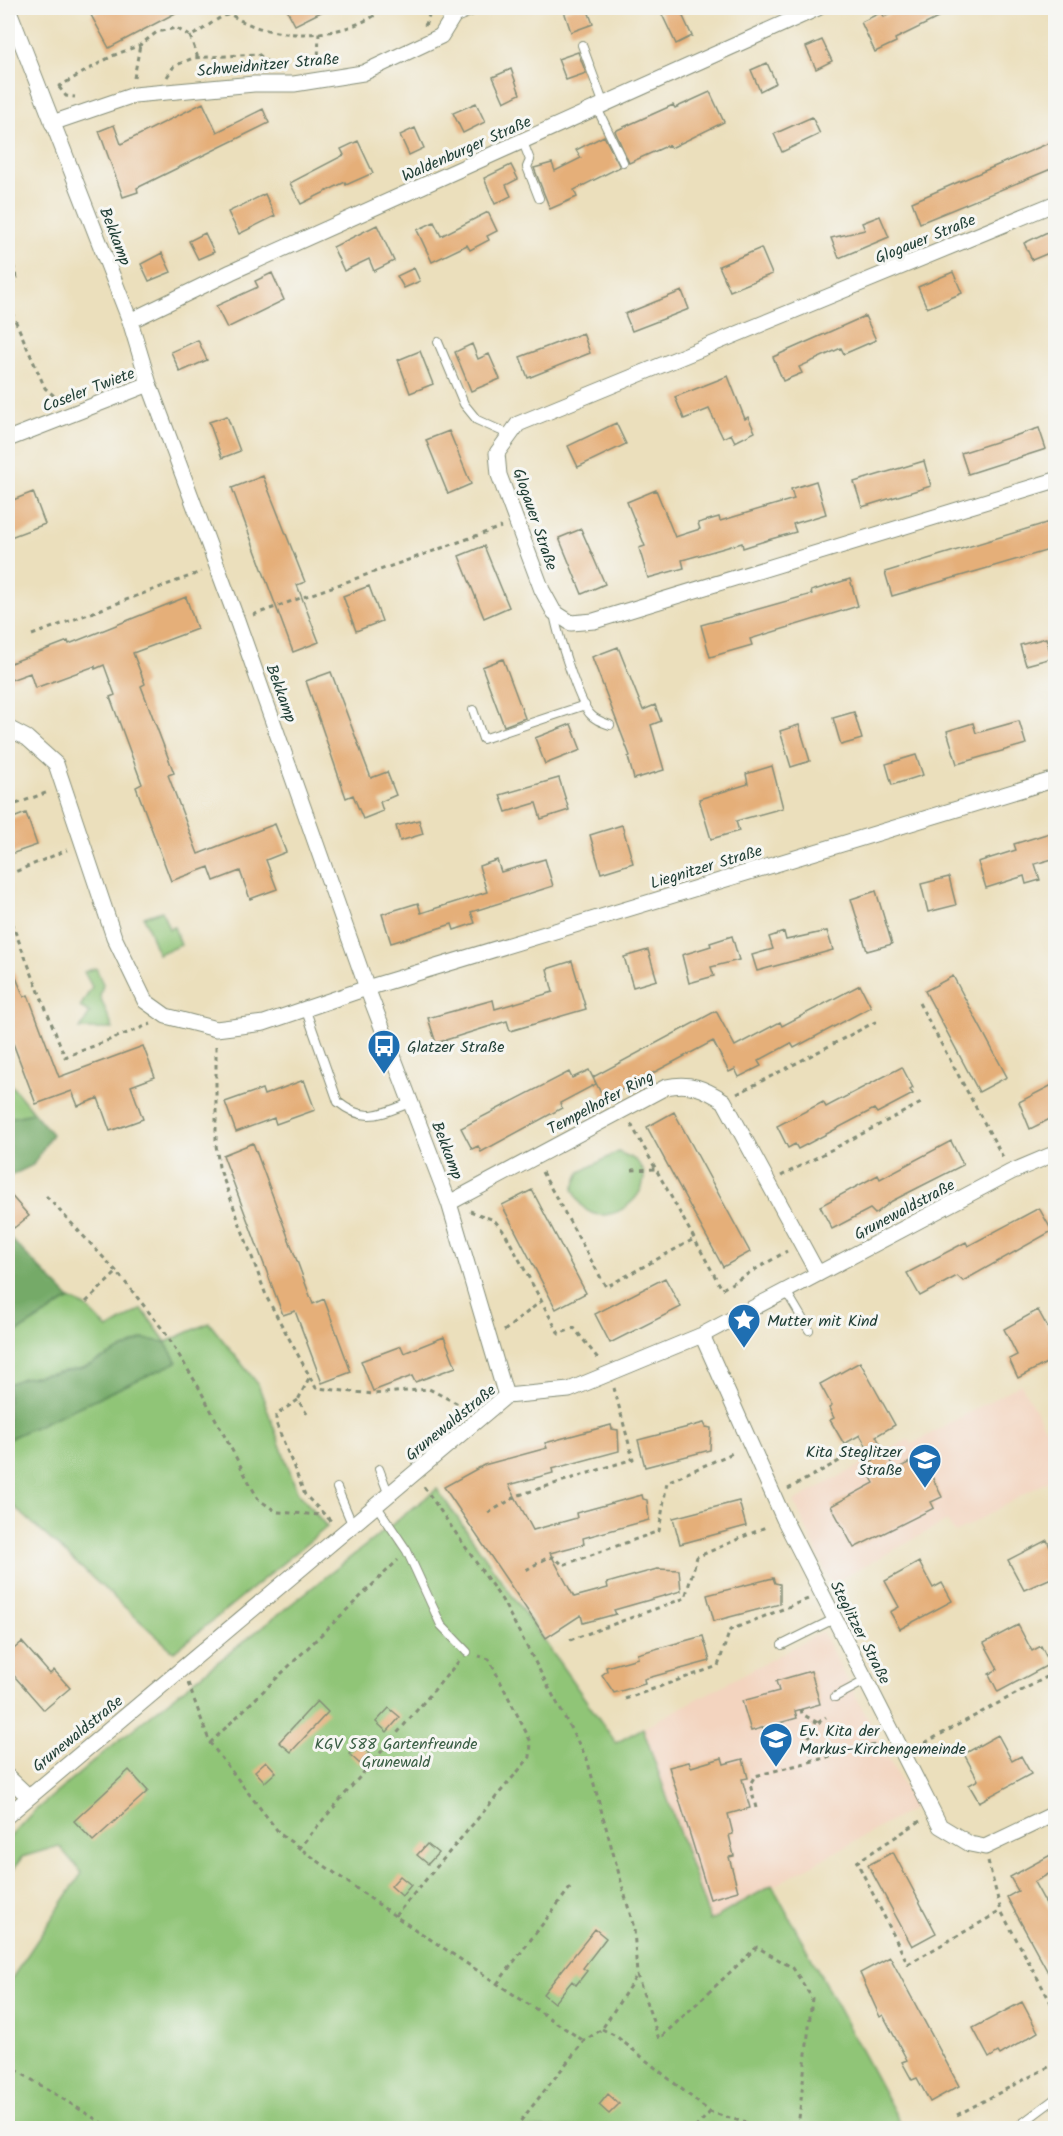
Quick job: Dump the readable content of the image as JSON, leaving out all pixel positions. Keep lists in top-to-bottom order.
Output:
{
  "streets": {
    "street": [
      "Schweidnitzer Straße",
      "Waldenburger Straße",
      "Bekkamp",
      "Glogauer Straße",
      "Coseler Twiete",
      "Liegnitzer Straße",
      "Tempelhofer Ring",
      "Grunewaldstraße",
      "Steglitzer Straße"
    ]
  },
  "crossings": [
    ["Schweidnitzer Straße", "Bekkamp"],
    ["Waldenburger Straße", "Bekkamp"],
    ["Bekkamp", "Coseler Twiete"],
    ["Bekkamp", "Liegnitzer Straße"],
    ["Bekkamp", "Tempelhofer Ring"],
    ["Bekkamp", "Grunewaldstraße"],
    ["Grunewaldstraße", "Steglitzer Straße"]
  ],
  "parks": ["KGV 588 Gartenfreunde Grunewald"],
  "places": {
    "bus stop": ["Glatzer Straße"],
    "place": ["Mutter mit Kind"],
    "school or university": ["Kita Steglitzer Straße", "Ev. Kita der Markus-Kirchengemeinde"]
  }
}
